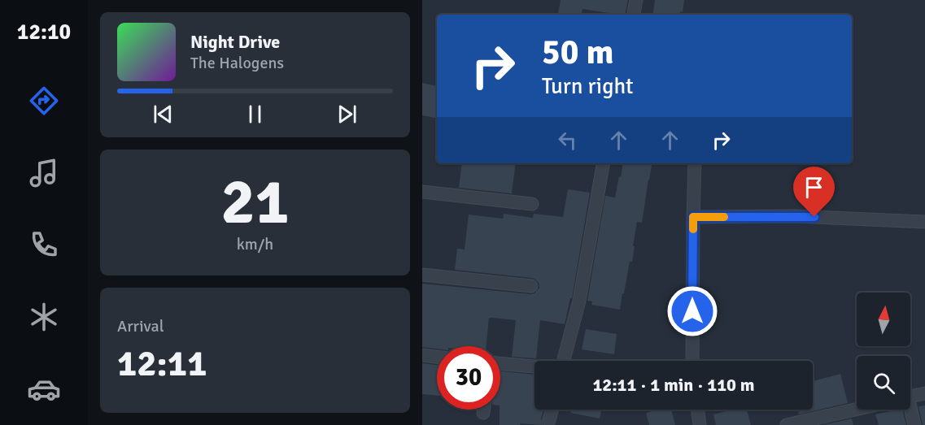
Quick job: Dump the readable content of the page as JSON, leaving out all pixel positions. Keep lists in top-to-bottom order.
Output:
{
  "north": "top",
  "page": {
    "tabs": "12:10",
    "turn": ["50 m", "Turn right"],
    "song": ["Night Drive", "The Halogens"],
    "tile": [
      ["21", "km/h"],
      ["Arrival", "12:11"]
    ],
    "limit": "30",
    "trip": "12:11 · 1 min · 110 m"
  }
}
